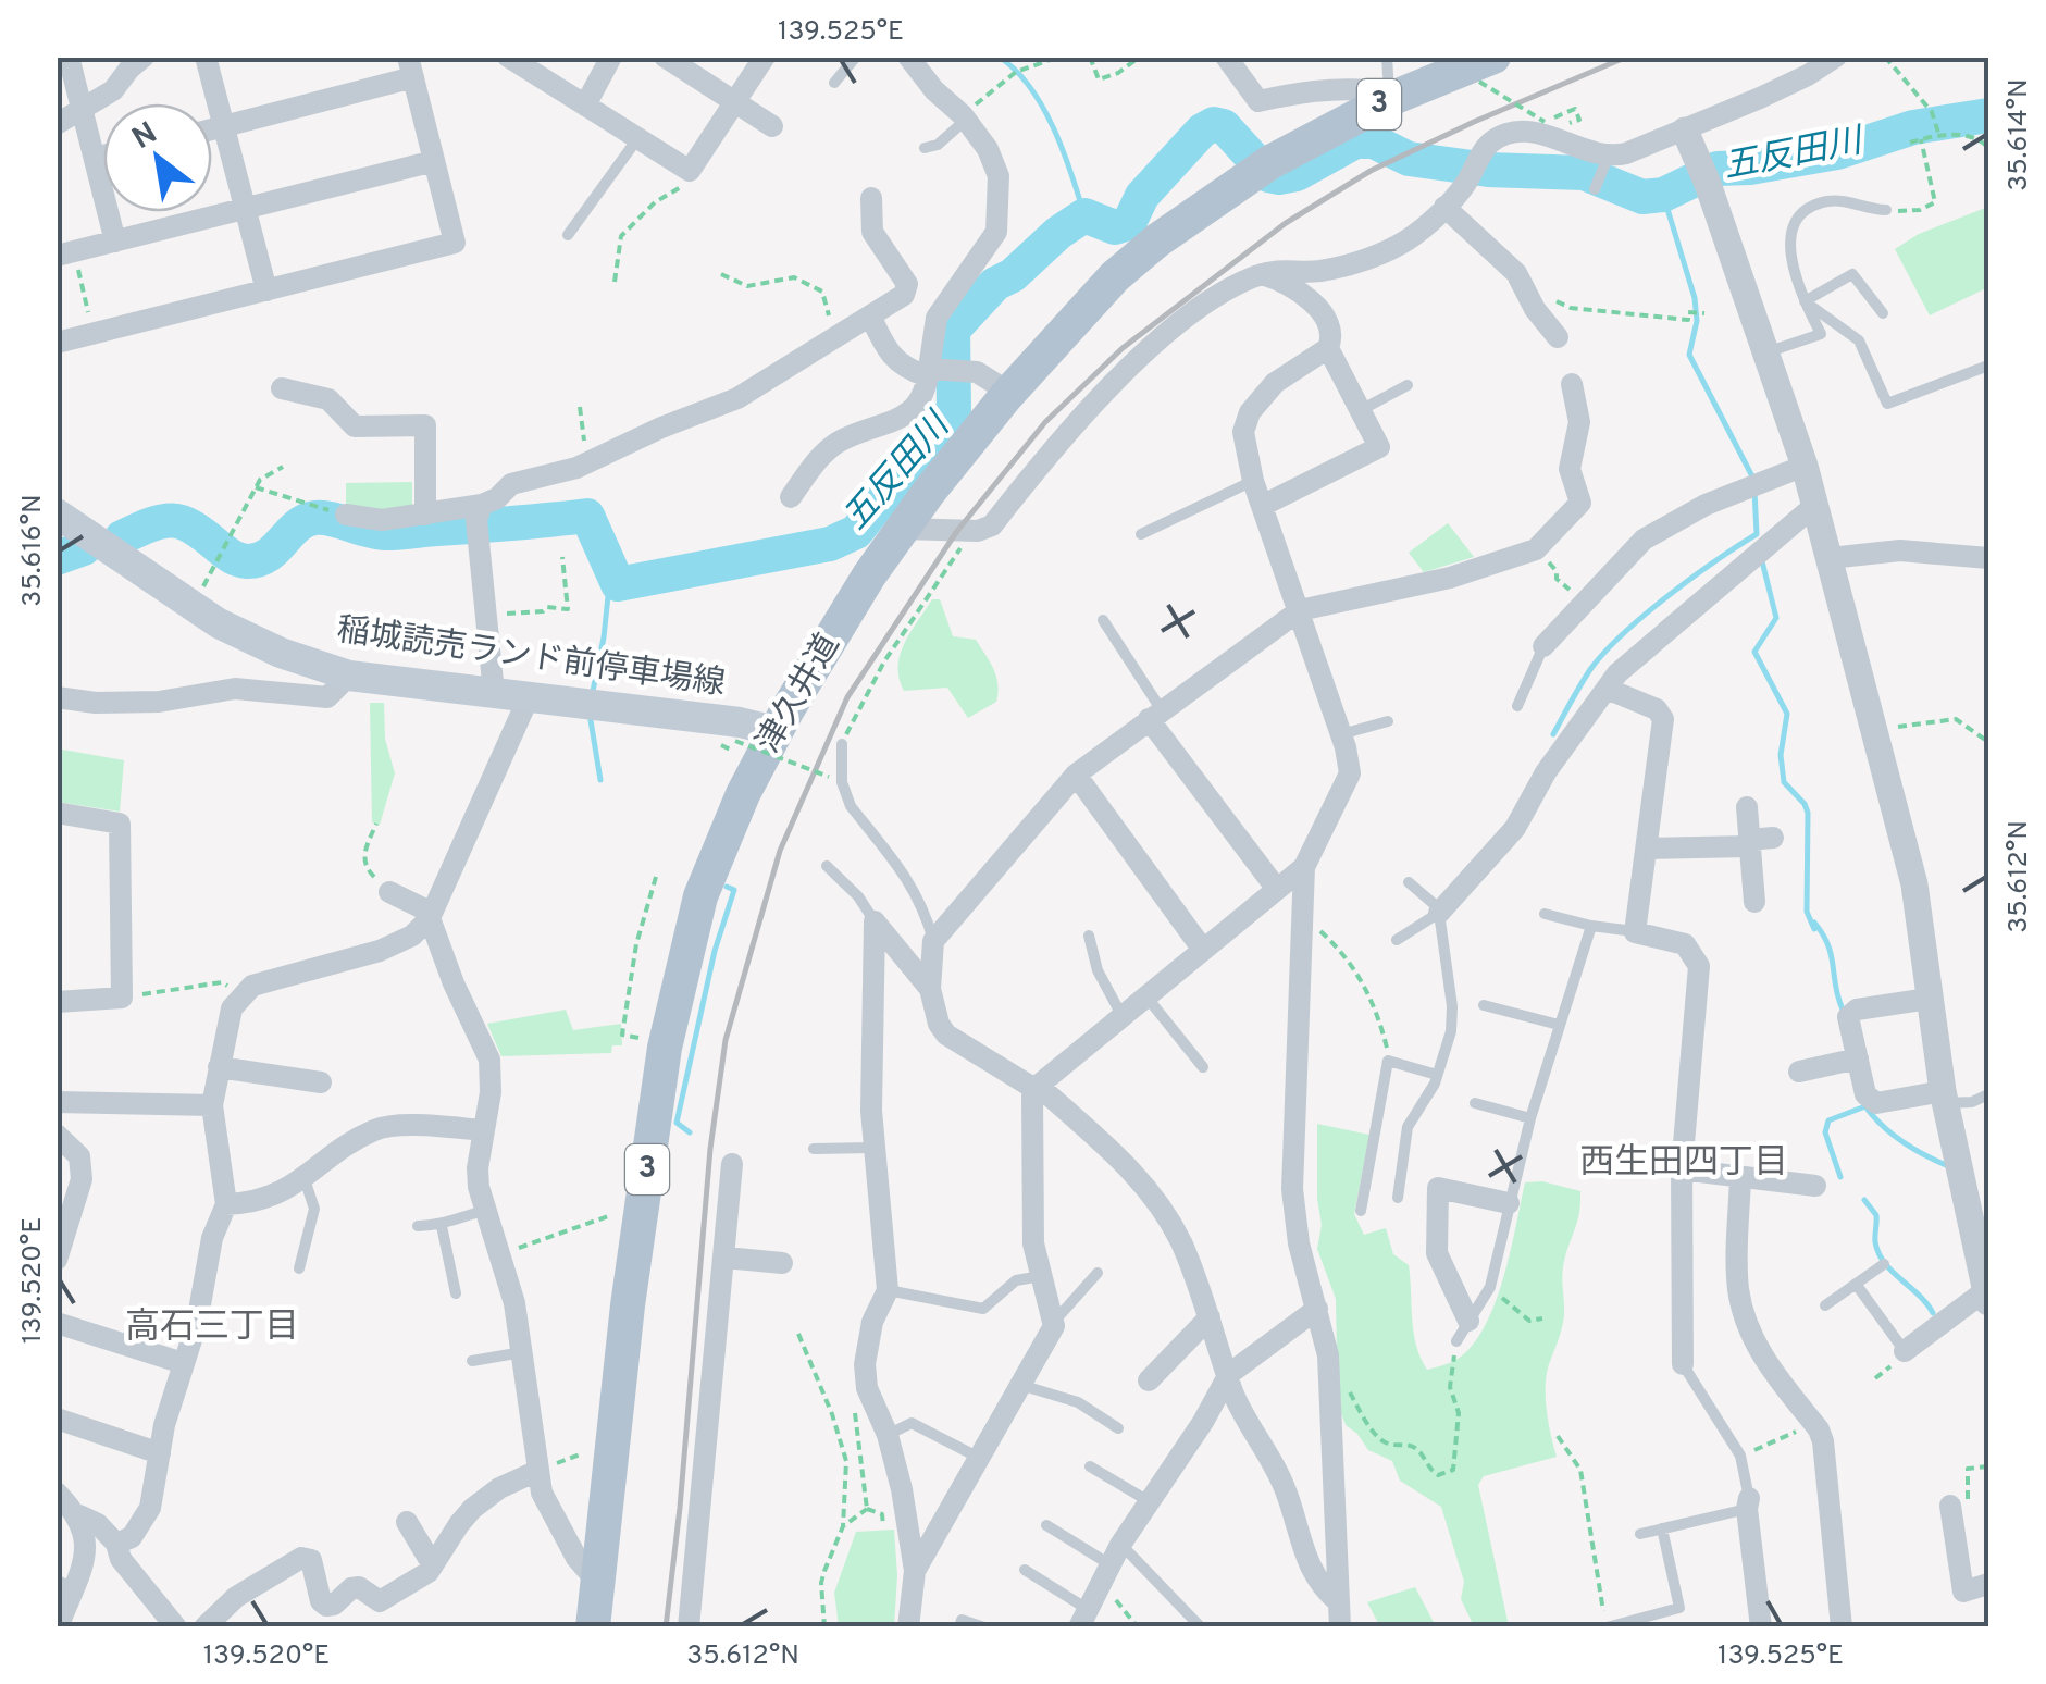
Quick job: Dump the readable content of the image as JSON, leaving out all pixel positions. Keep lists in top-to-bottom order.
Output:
{
  "streets": {
    "main road": ["3", "稲城読売ランド前停車場線", "津久井道"]
  },
  "crossings": [
    ["稲城読売ランド前停車場線", "津久井道"]
  ],
  "districts": ["西生田四丁目", "高石三丁目"],
  "water": ["五反田川"],
  "north": "top left",
  "coordinates": [
    "139.525°E",
    "35.614°N",
    "35.616°N",
    "35.612°N",
    "139.520°E"
  ]
}
